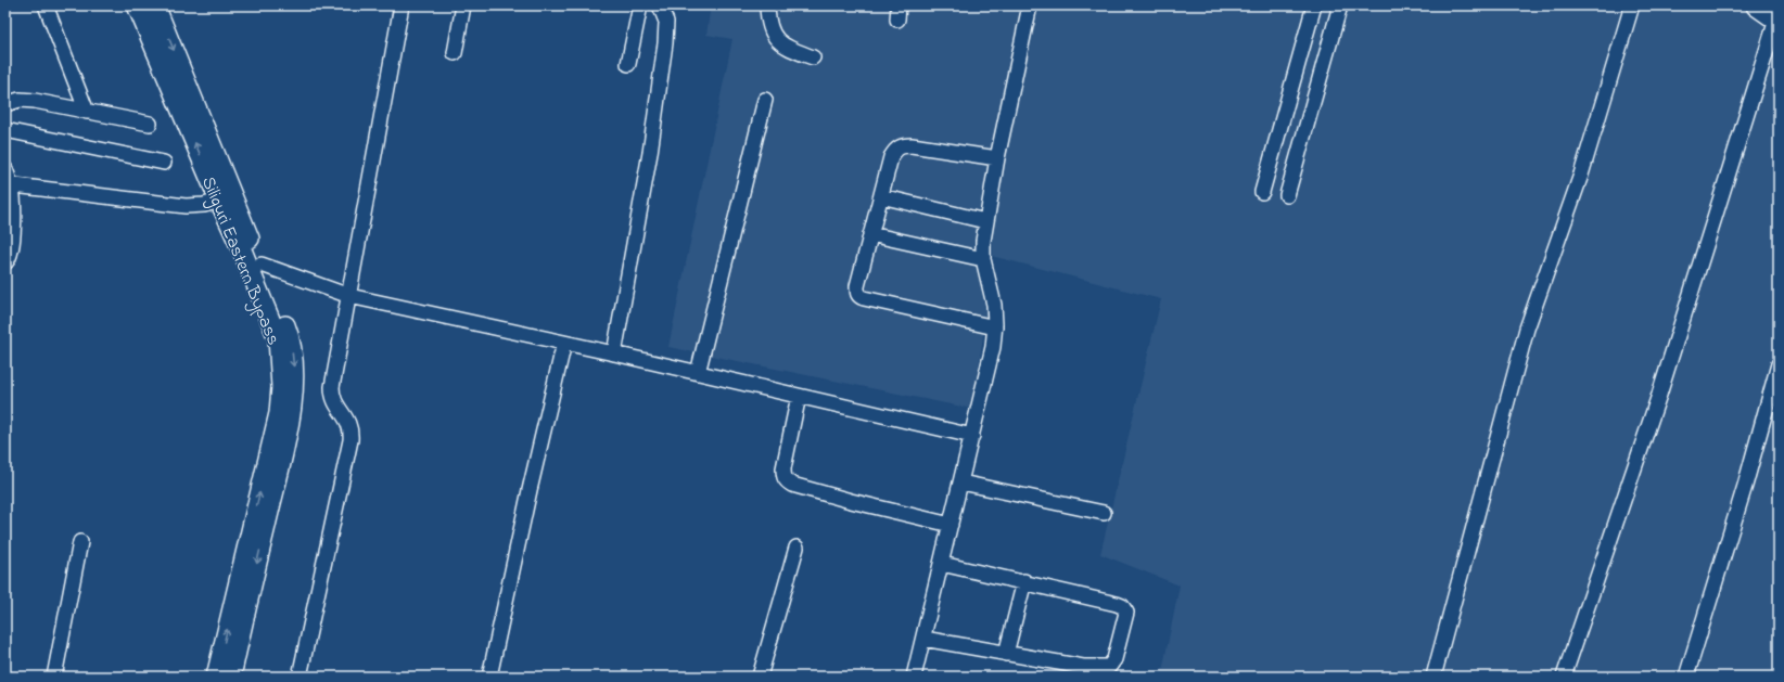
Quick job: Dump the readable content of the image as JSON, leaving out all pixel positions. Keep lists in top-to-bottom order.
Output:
{
  "streets": {
    "main road": ["Siliguri Eastern Bypass"]
  }
}
